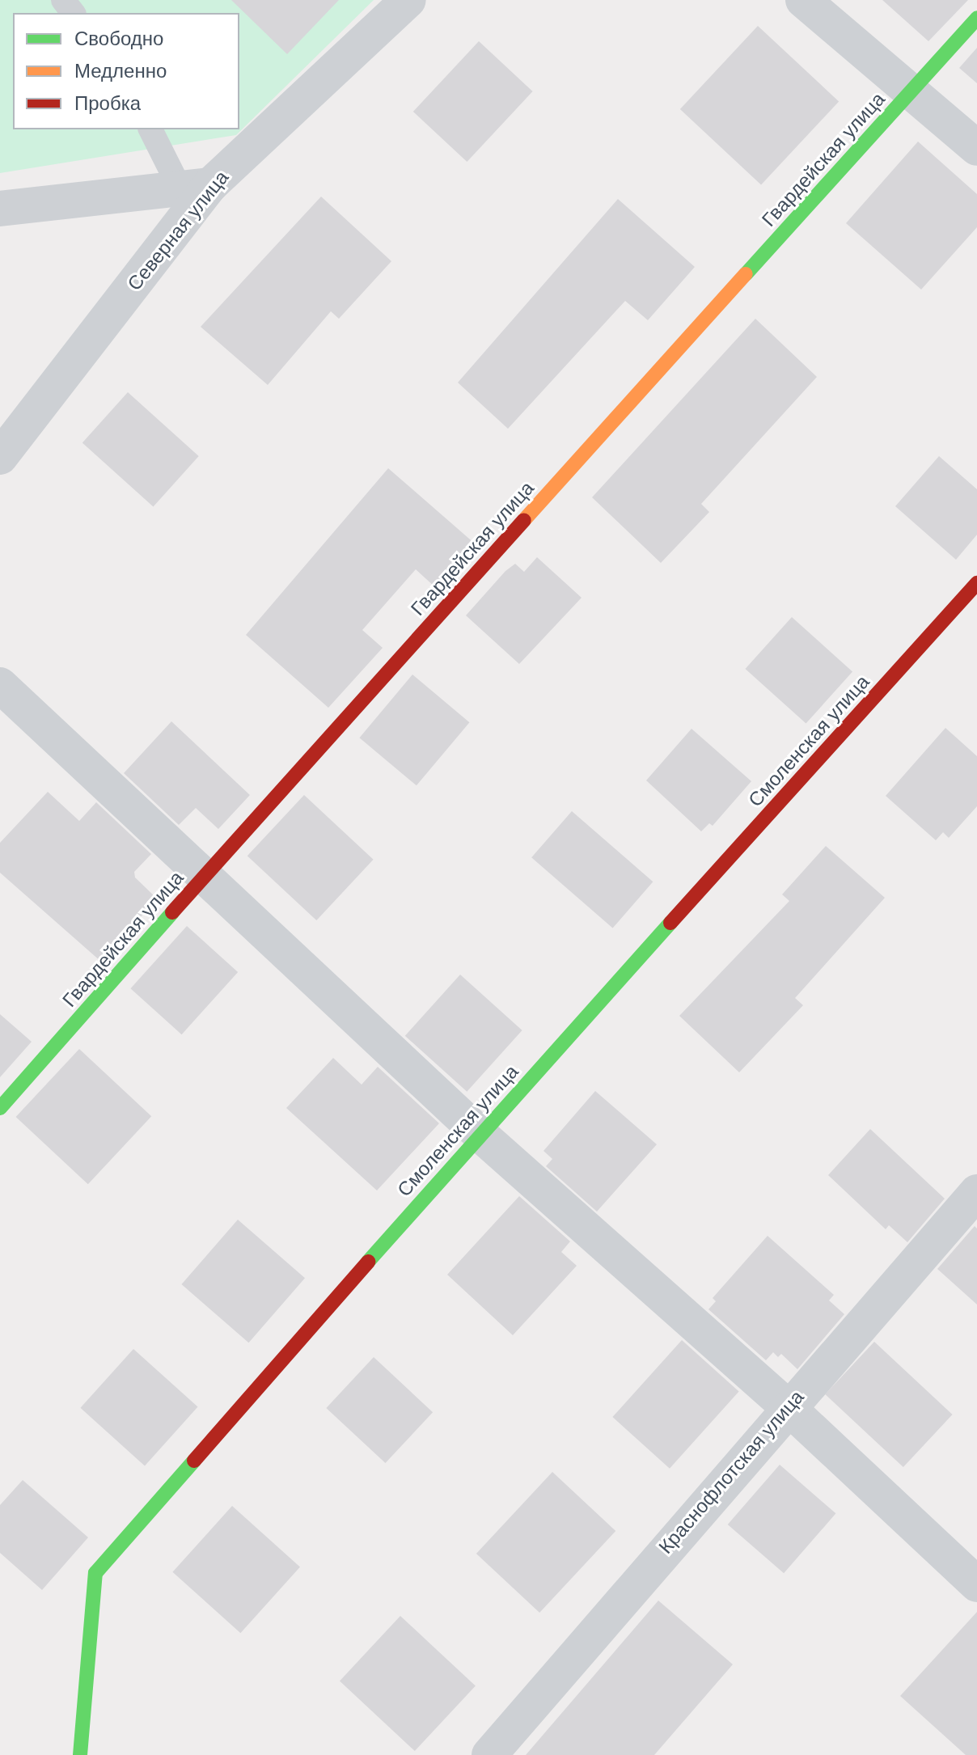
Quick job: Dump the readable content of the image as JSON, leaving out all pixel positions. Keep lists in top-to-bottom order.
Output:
{
  "streets": {
    "street": [
      "Гвардейская улица",
      "Северная улица",
      "Смоленская улица",
      "Краснофлотская улица"
    ]
  },
  "legend": ["Свободно", "Медленно", "Пробка"]
}
